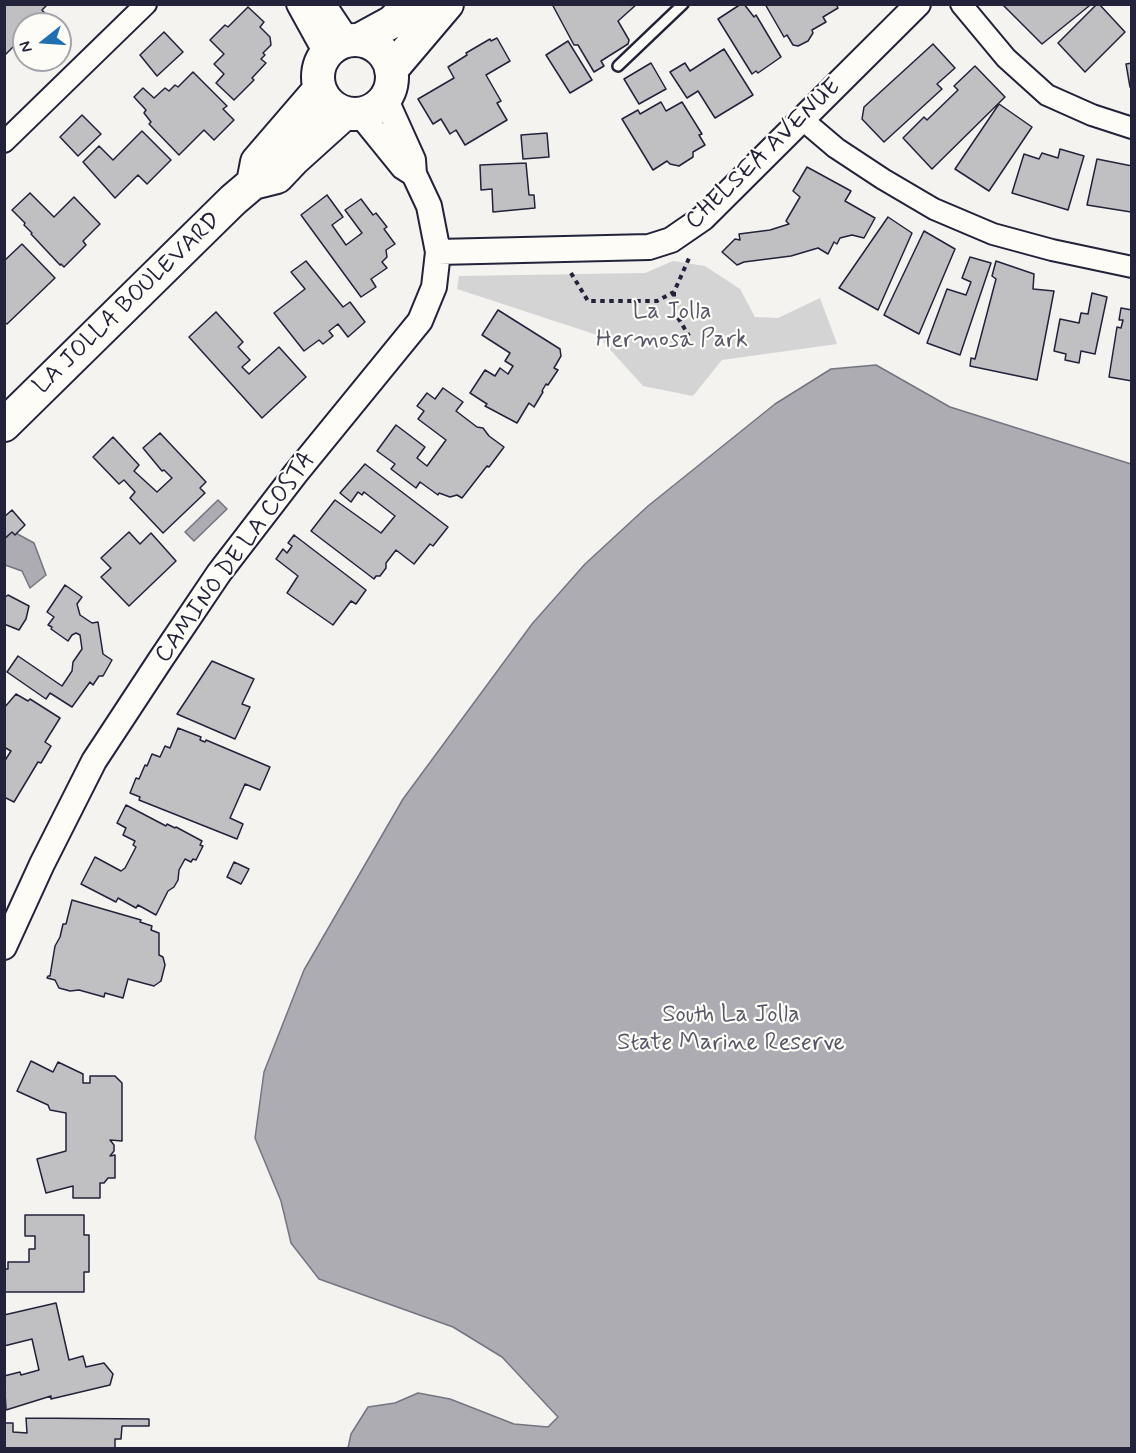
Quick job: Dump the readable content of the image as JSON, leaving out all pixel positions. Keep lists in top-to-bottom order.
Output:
{
  "streets": {
    "main road": ["LA JOLLA BOULEVARD"],
    "street": ["CHELSEA AVENUE", "CAMINO DE LA COSTA"]
  },
  "crossings": [
    ["CHELSEA AVENUE", "CAMINO DE LA COSTA"],
    ["LA JOLLA BOULEVARD", "CAMINO DE LA COSTA"]
  ],
  "parks": ["La Jolla Hermosa Park", "South La Jolla State Marine Reserve"],
  "north": "left"
}
